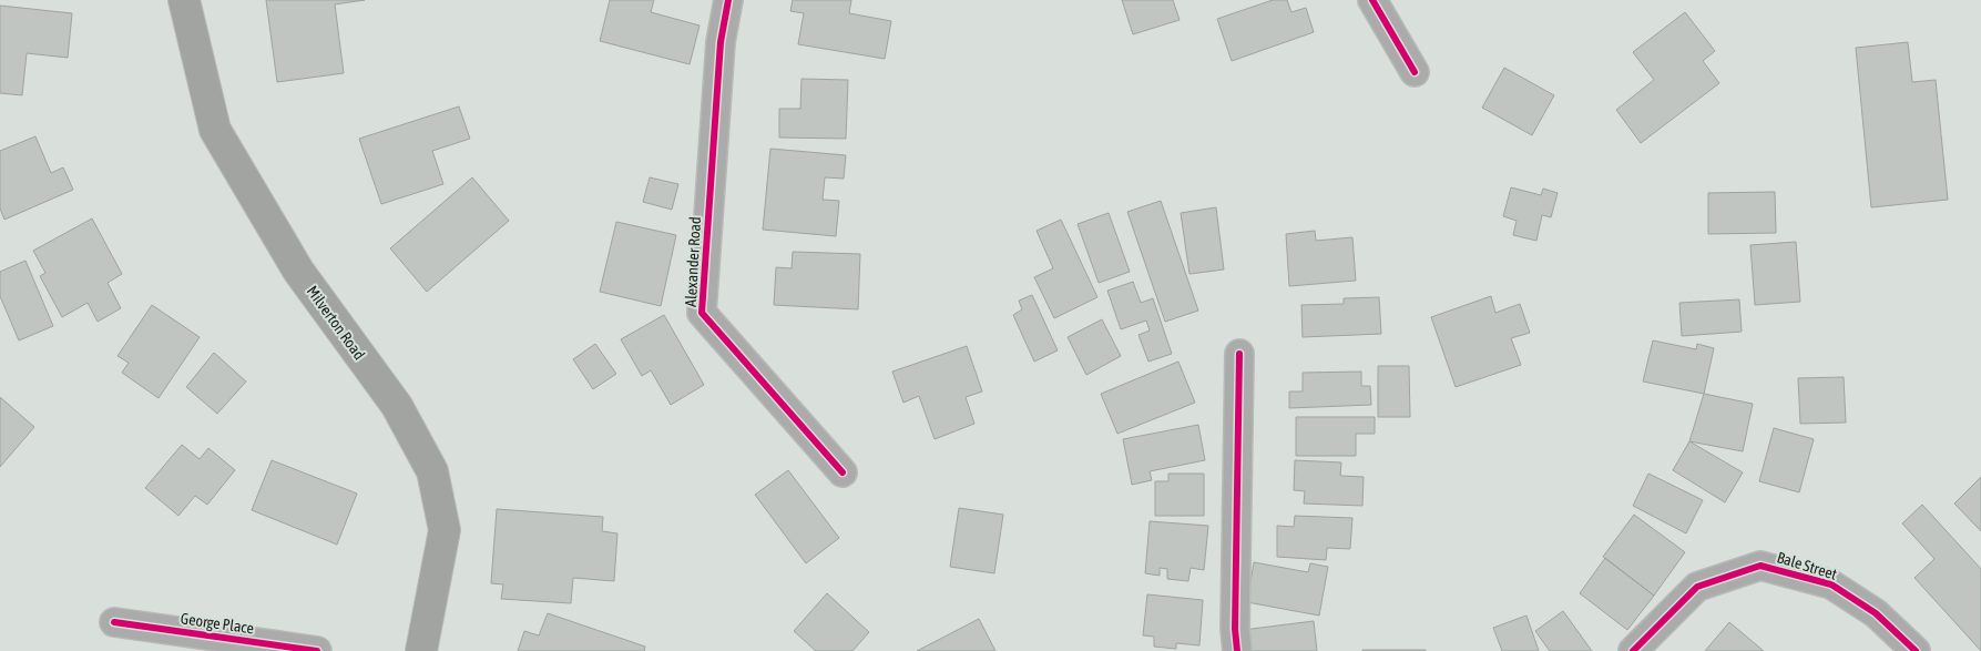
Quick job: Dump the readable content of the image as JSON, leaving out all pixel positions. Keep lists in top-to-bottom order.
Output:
{
  "streets": {
    "main road": ["Milverton Road"],
    "street": ["Alexander Road", "Bale Street", "George Place"]
  }
}
